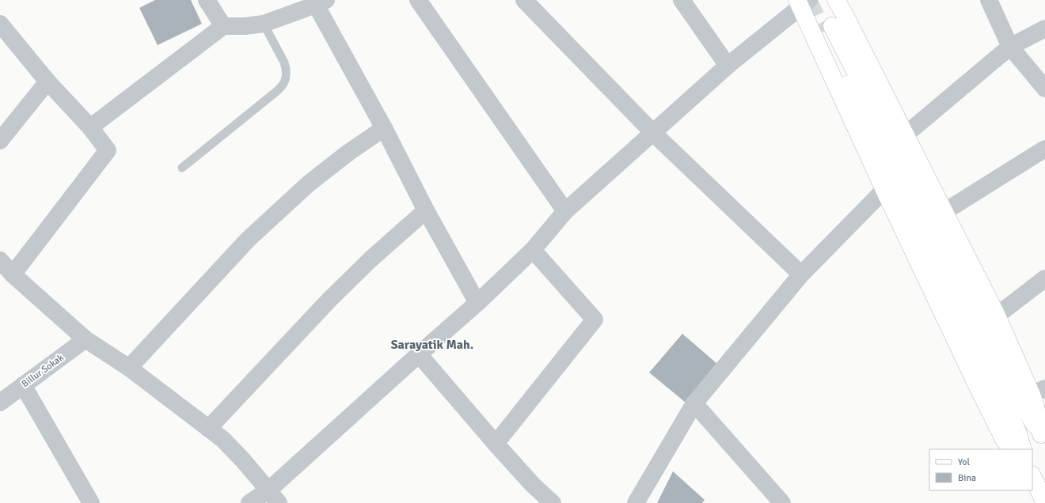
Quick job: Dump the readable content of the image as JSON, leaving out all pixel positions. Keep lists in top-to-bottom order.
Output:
{
  "streets": {
    "street": ["Billur Sokak"]
  },
  "districts": ["Sarayatik Mah."],
  "legend": ["Yol", "Bina"]
}
